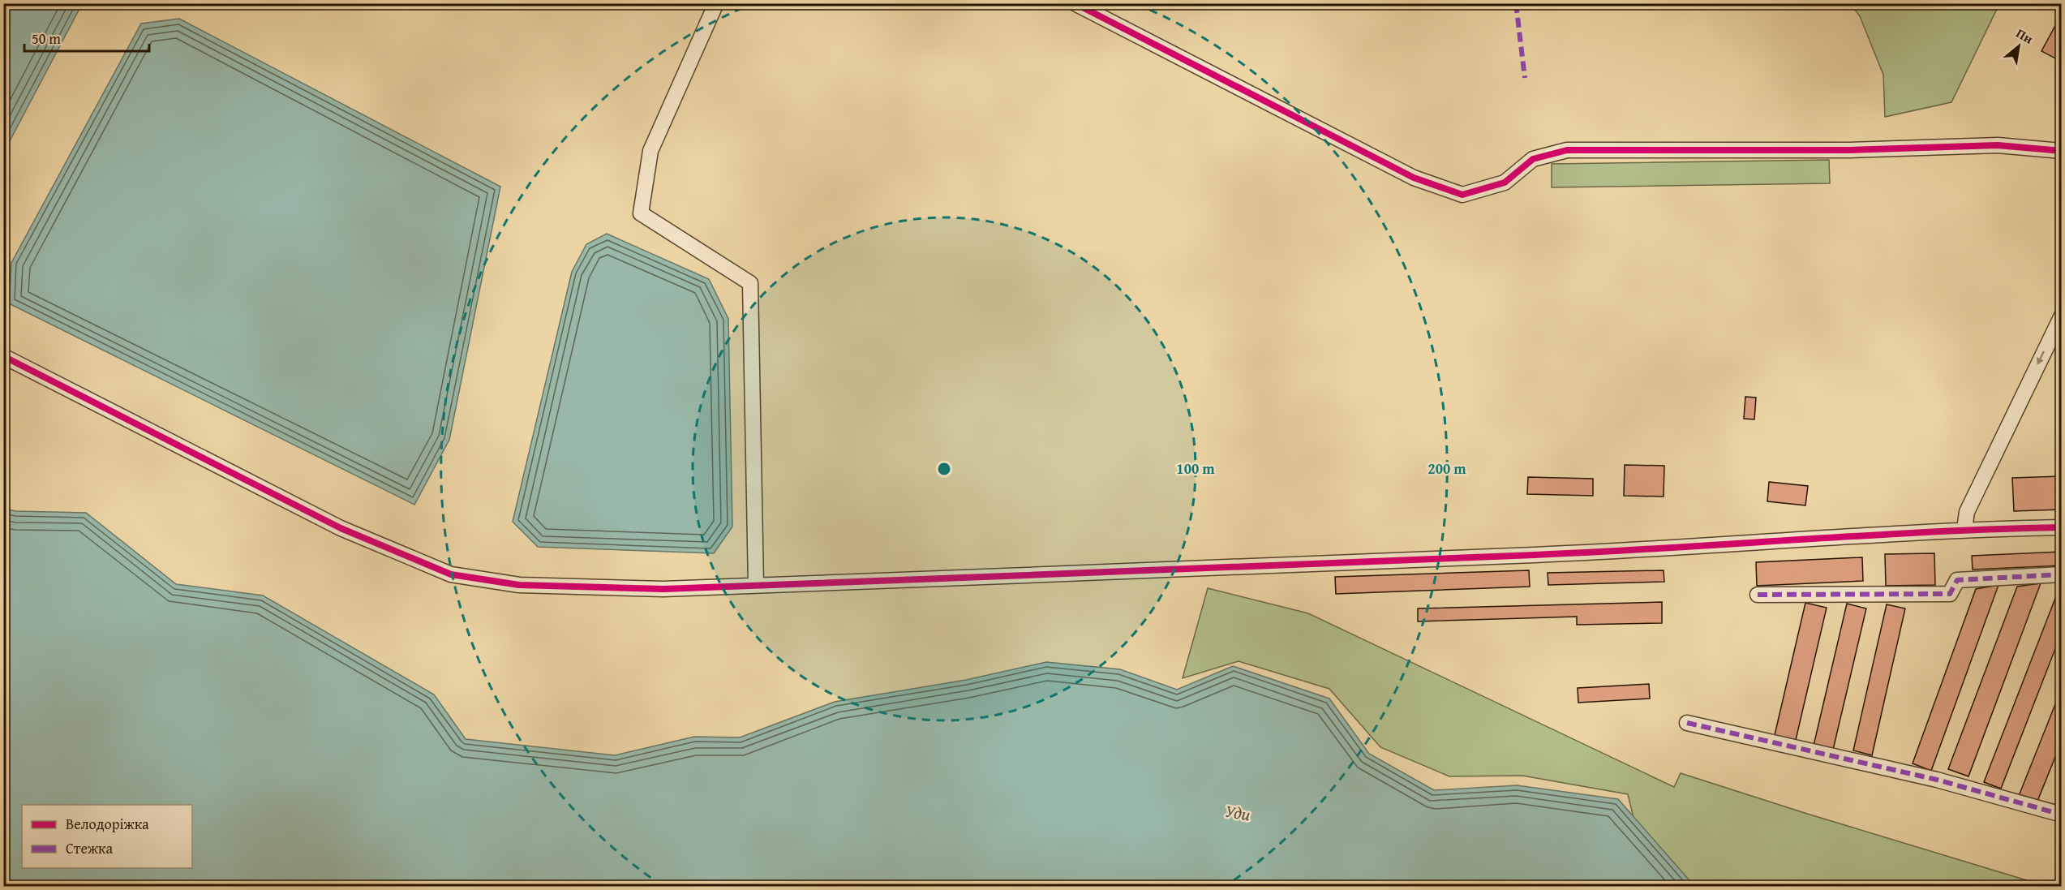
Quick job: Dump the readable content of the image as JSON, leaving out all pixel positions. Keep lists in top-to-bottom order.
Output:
{
  "water": ["Уди"],
  "legend": ["Велодоріжка", "Стежка"],
  "scale_bar": "50 m",
  "north": "top right",
  "rings": ["100 m", "200 m"]
}
